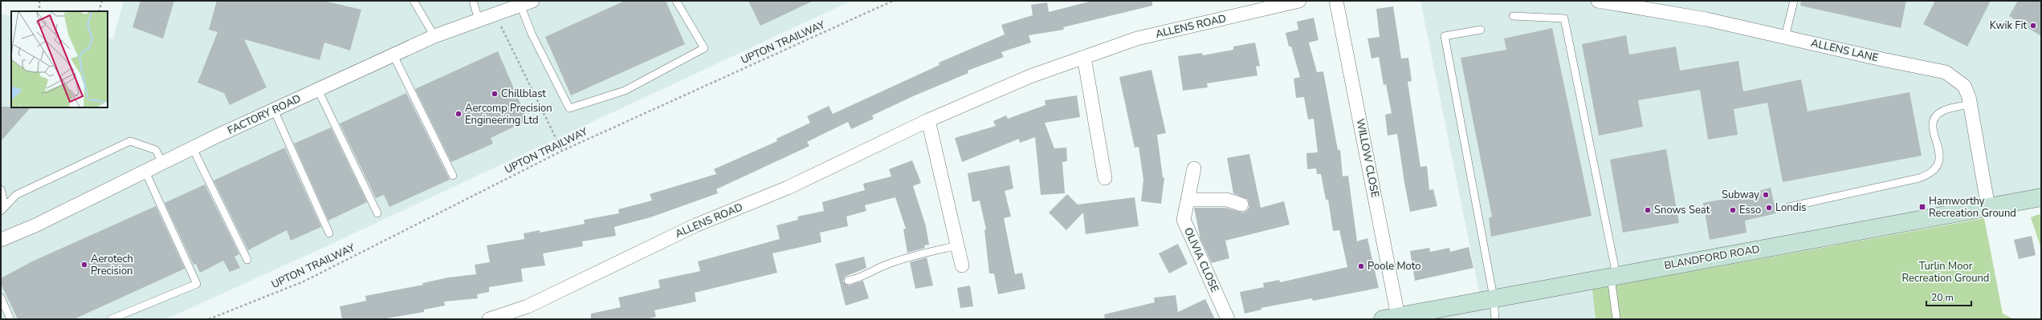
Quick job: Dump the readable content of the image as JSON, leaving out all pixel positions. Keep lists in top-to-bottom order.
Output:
{
  "streets": {
    "main road": ["BLANDFORD ROAD"],
    "street": [
      "ALLENS ROAD",
      "ALLENS LANE",
      "FACTORY ROAD",
      "WILLOW CLOSE",
      "OLIVIA CLOSE"
    ],
    "path": ["UPTON TRAILWAY"]
  },
  "crossings": [
    ["ALLENS LANE", "BLANDFORD ROAD"],
    ["WILLOW CLOSE", "BLANDFORD ROAD"]
  ],
  "parks": ["Turlin Moor Recreation Ground"],
  "places": {
    "other": [
      "Kwik Fit",
      "Chillblast",
      "Aercomp Precision Engineering Ltd",
      "Subway",
      "Londis",
      "Snows Seat",
      "Esso",
      "Aerotech Precision",
      "Poole Moto"
    ],
    "transit": ["Hamworthy Recreation Ground"]
  },
  "scale_bar": "20 m"
}
